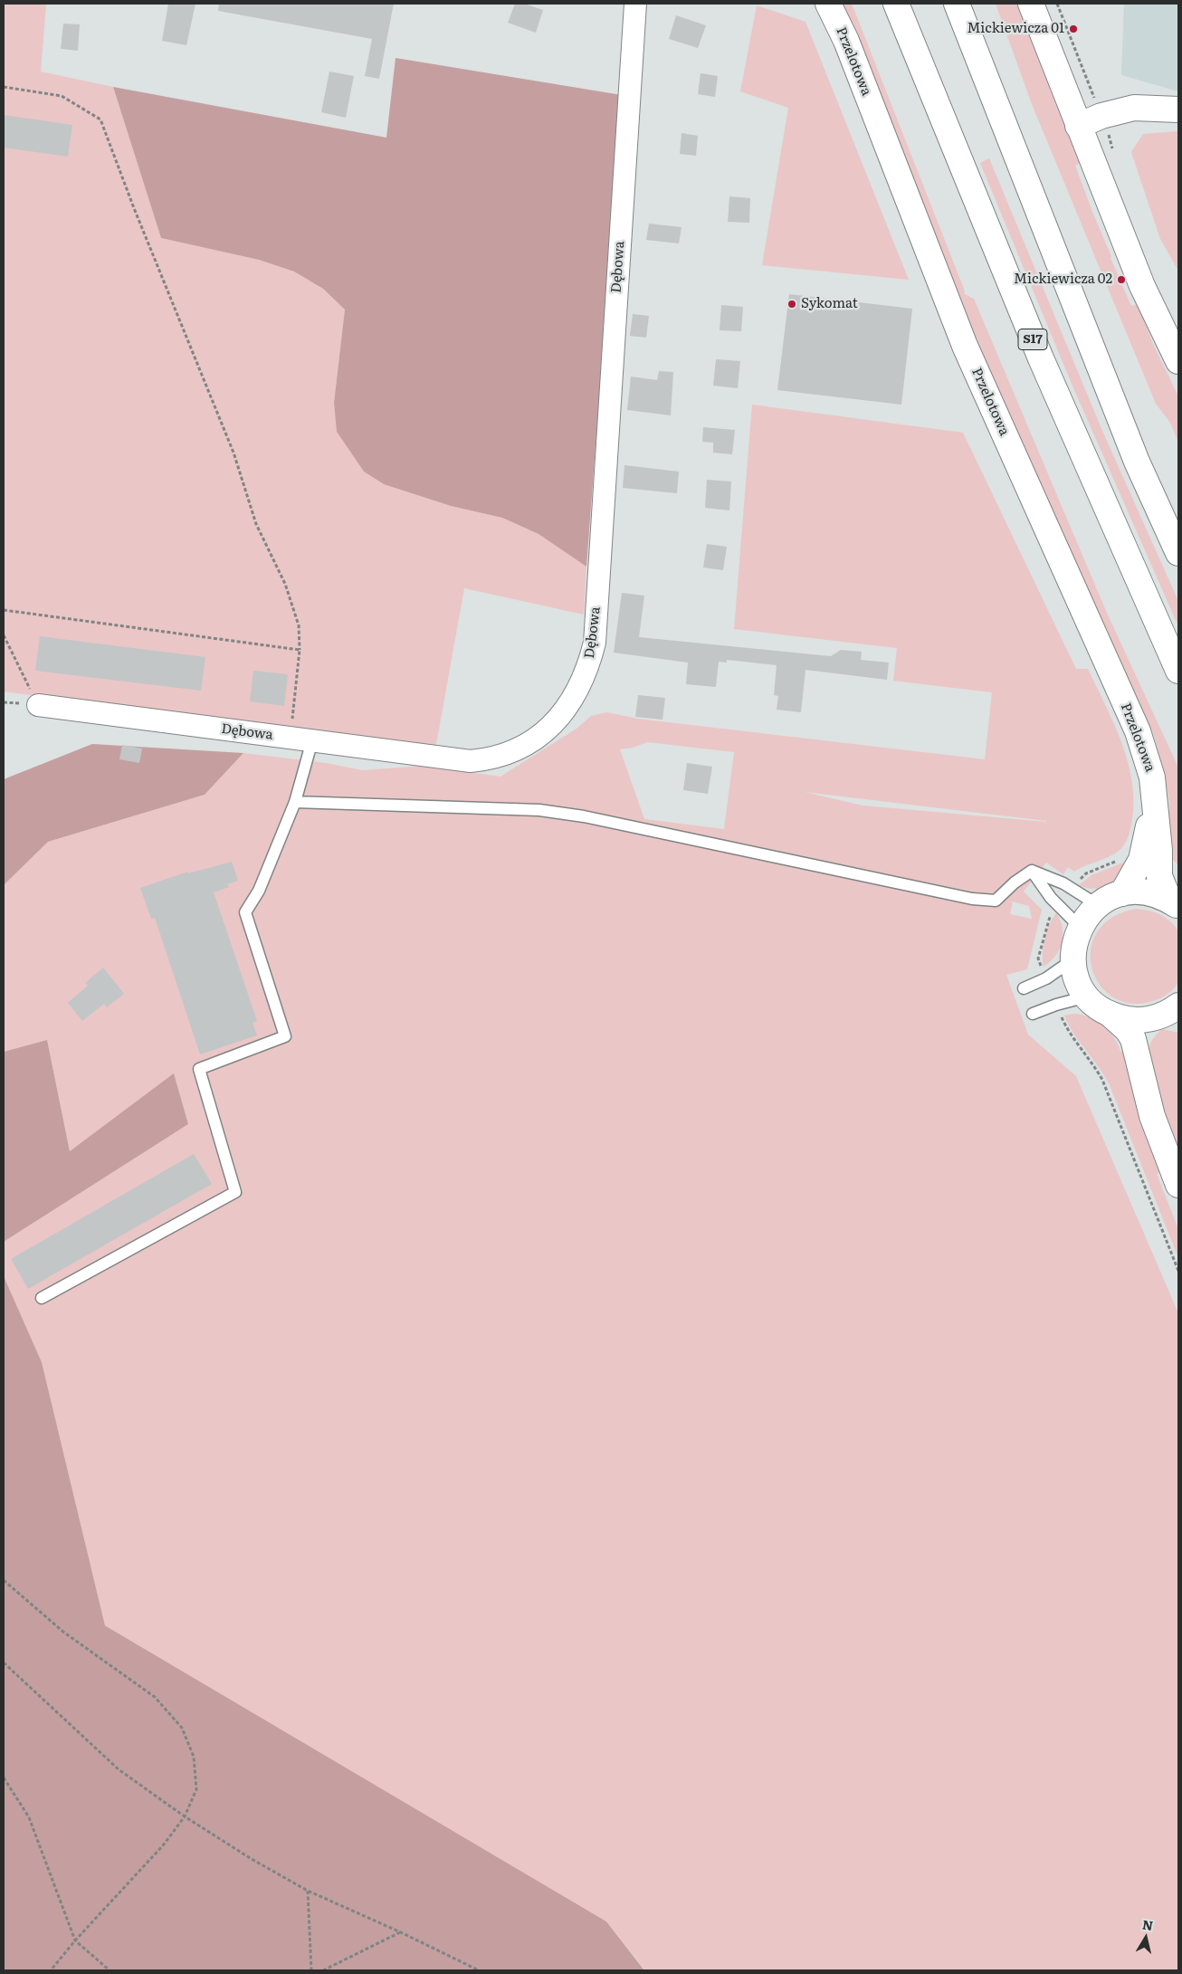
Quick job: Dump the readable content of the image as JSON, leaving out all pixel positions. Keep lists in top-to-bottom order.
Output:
{
  "streets": {
    "main road": ["Przelotowa", "S17"],
    "street": ["Dębowa"]
  },
  "places": ["Mickiewicza 01", "Mickiewicza 02", "Sykomat"],
  "north": "top"
}
